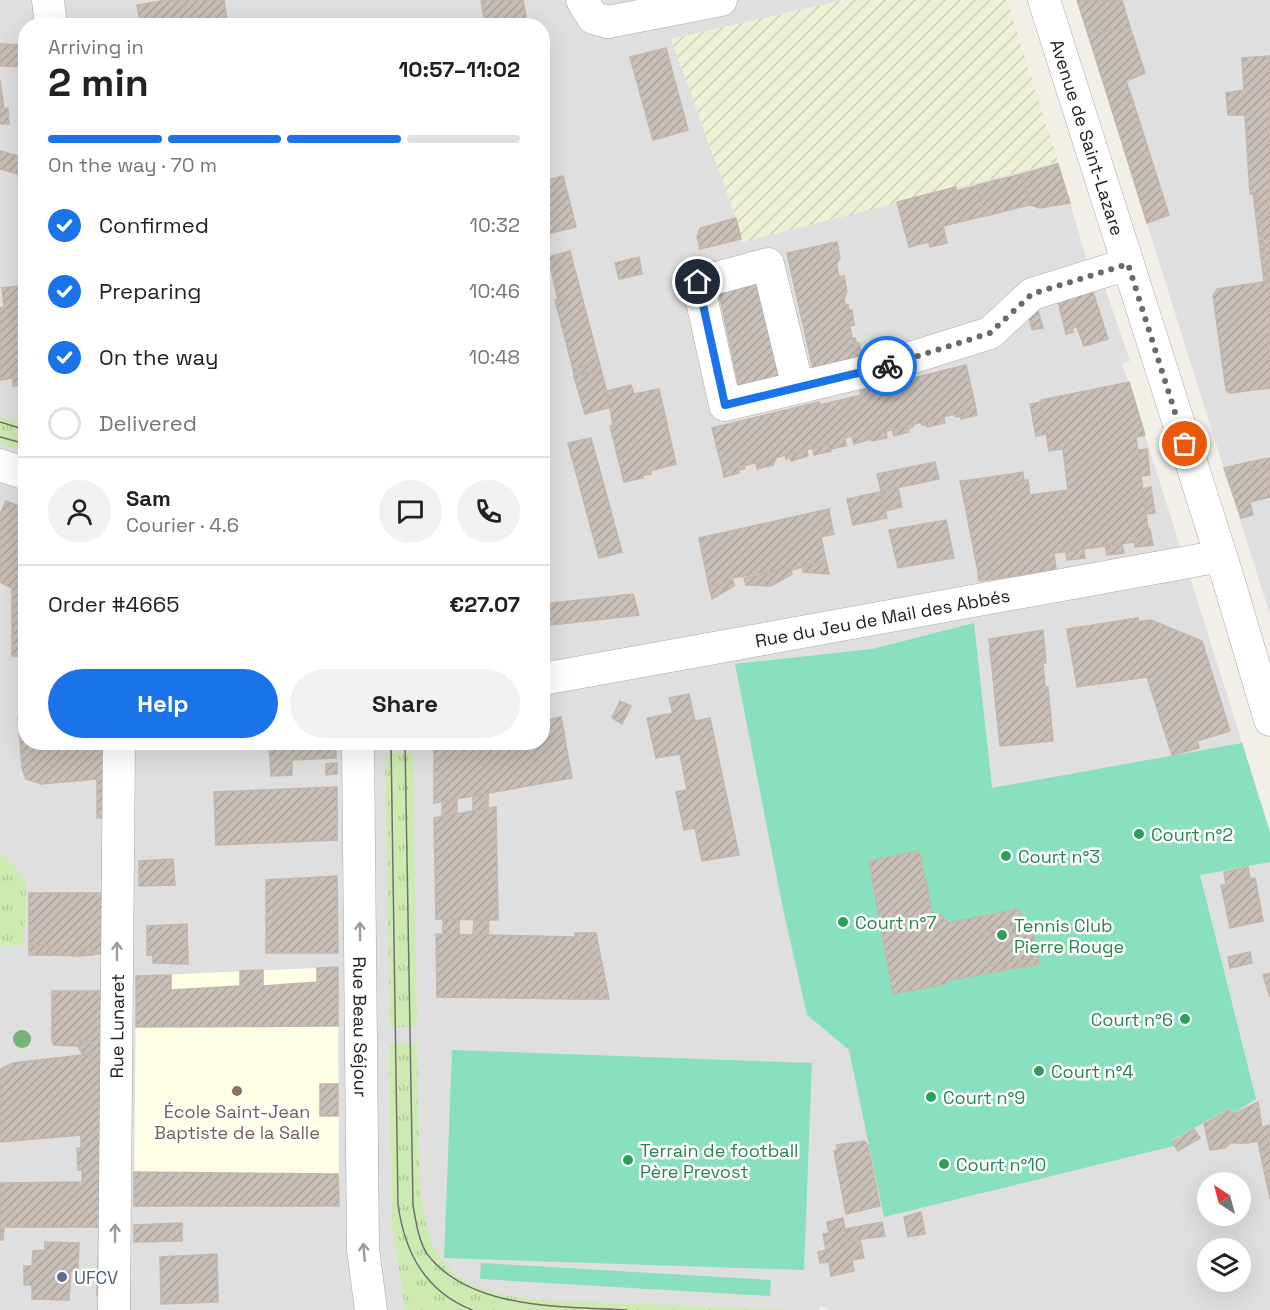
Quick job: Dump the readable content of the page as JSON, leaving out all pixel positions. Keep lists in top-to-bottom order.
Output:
{
  "streets": {
    "street": [
      "Avenue de Saint-Lazare",
      "Rue du Jeu de Mail des Abbés",
      "Rue Lunaret",
      "Rue Beau Séjour"
    ]
  },
  "crossings": [
    ["Avenue de Saint-Lazare", "Rue du Jeu de Mail des Abbés"]
  ],
  "one_way": ["Rue Lunaret", "Rue Beau Séjour"],
  "places": [
    "Court n°2",
    "Court n°3",
    "Court n°7",
    "Tennis Club Pierre Rouge",
    "Court n°6",
    "Court n°4",
    "École Saint-Jean Baptiste de la Salle",
    "Court n°9",
    "Terrain de football Père Prevost",
    "Court n°10",
    "UFCV"
  ],
  "north": "top left",
  "page": {
    "heading": ["2 min", "Arriving in", "10:57–11:02"],
    "panel": [
      "Sam",
      "Courier · 4.6",
      "Order #4665",
      "€27.07"
    ],
    "bar": "On the way · 70 m",
    "list": [
      ["Confirmed", "10:32"],
      ["Preparing", "10:46"],
      ["On the way", "10:48"],
      "Delivered"
    ],
    "buttons": ["Help", "Share"]
  }
}
